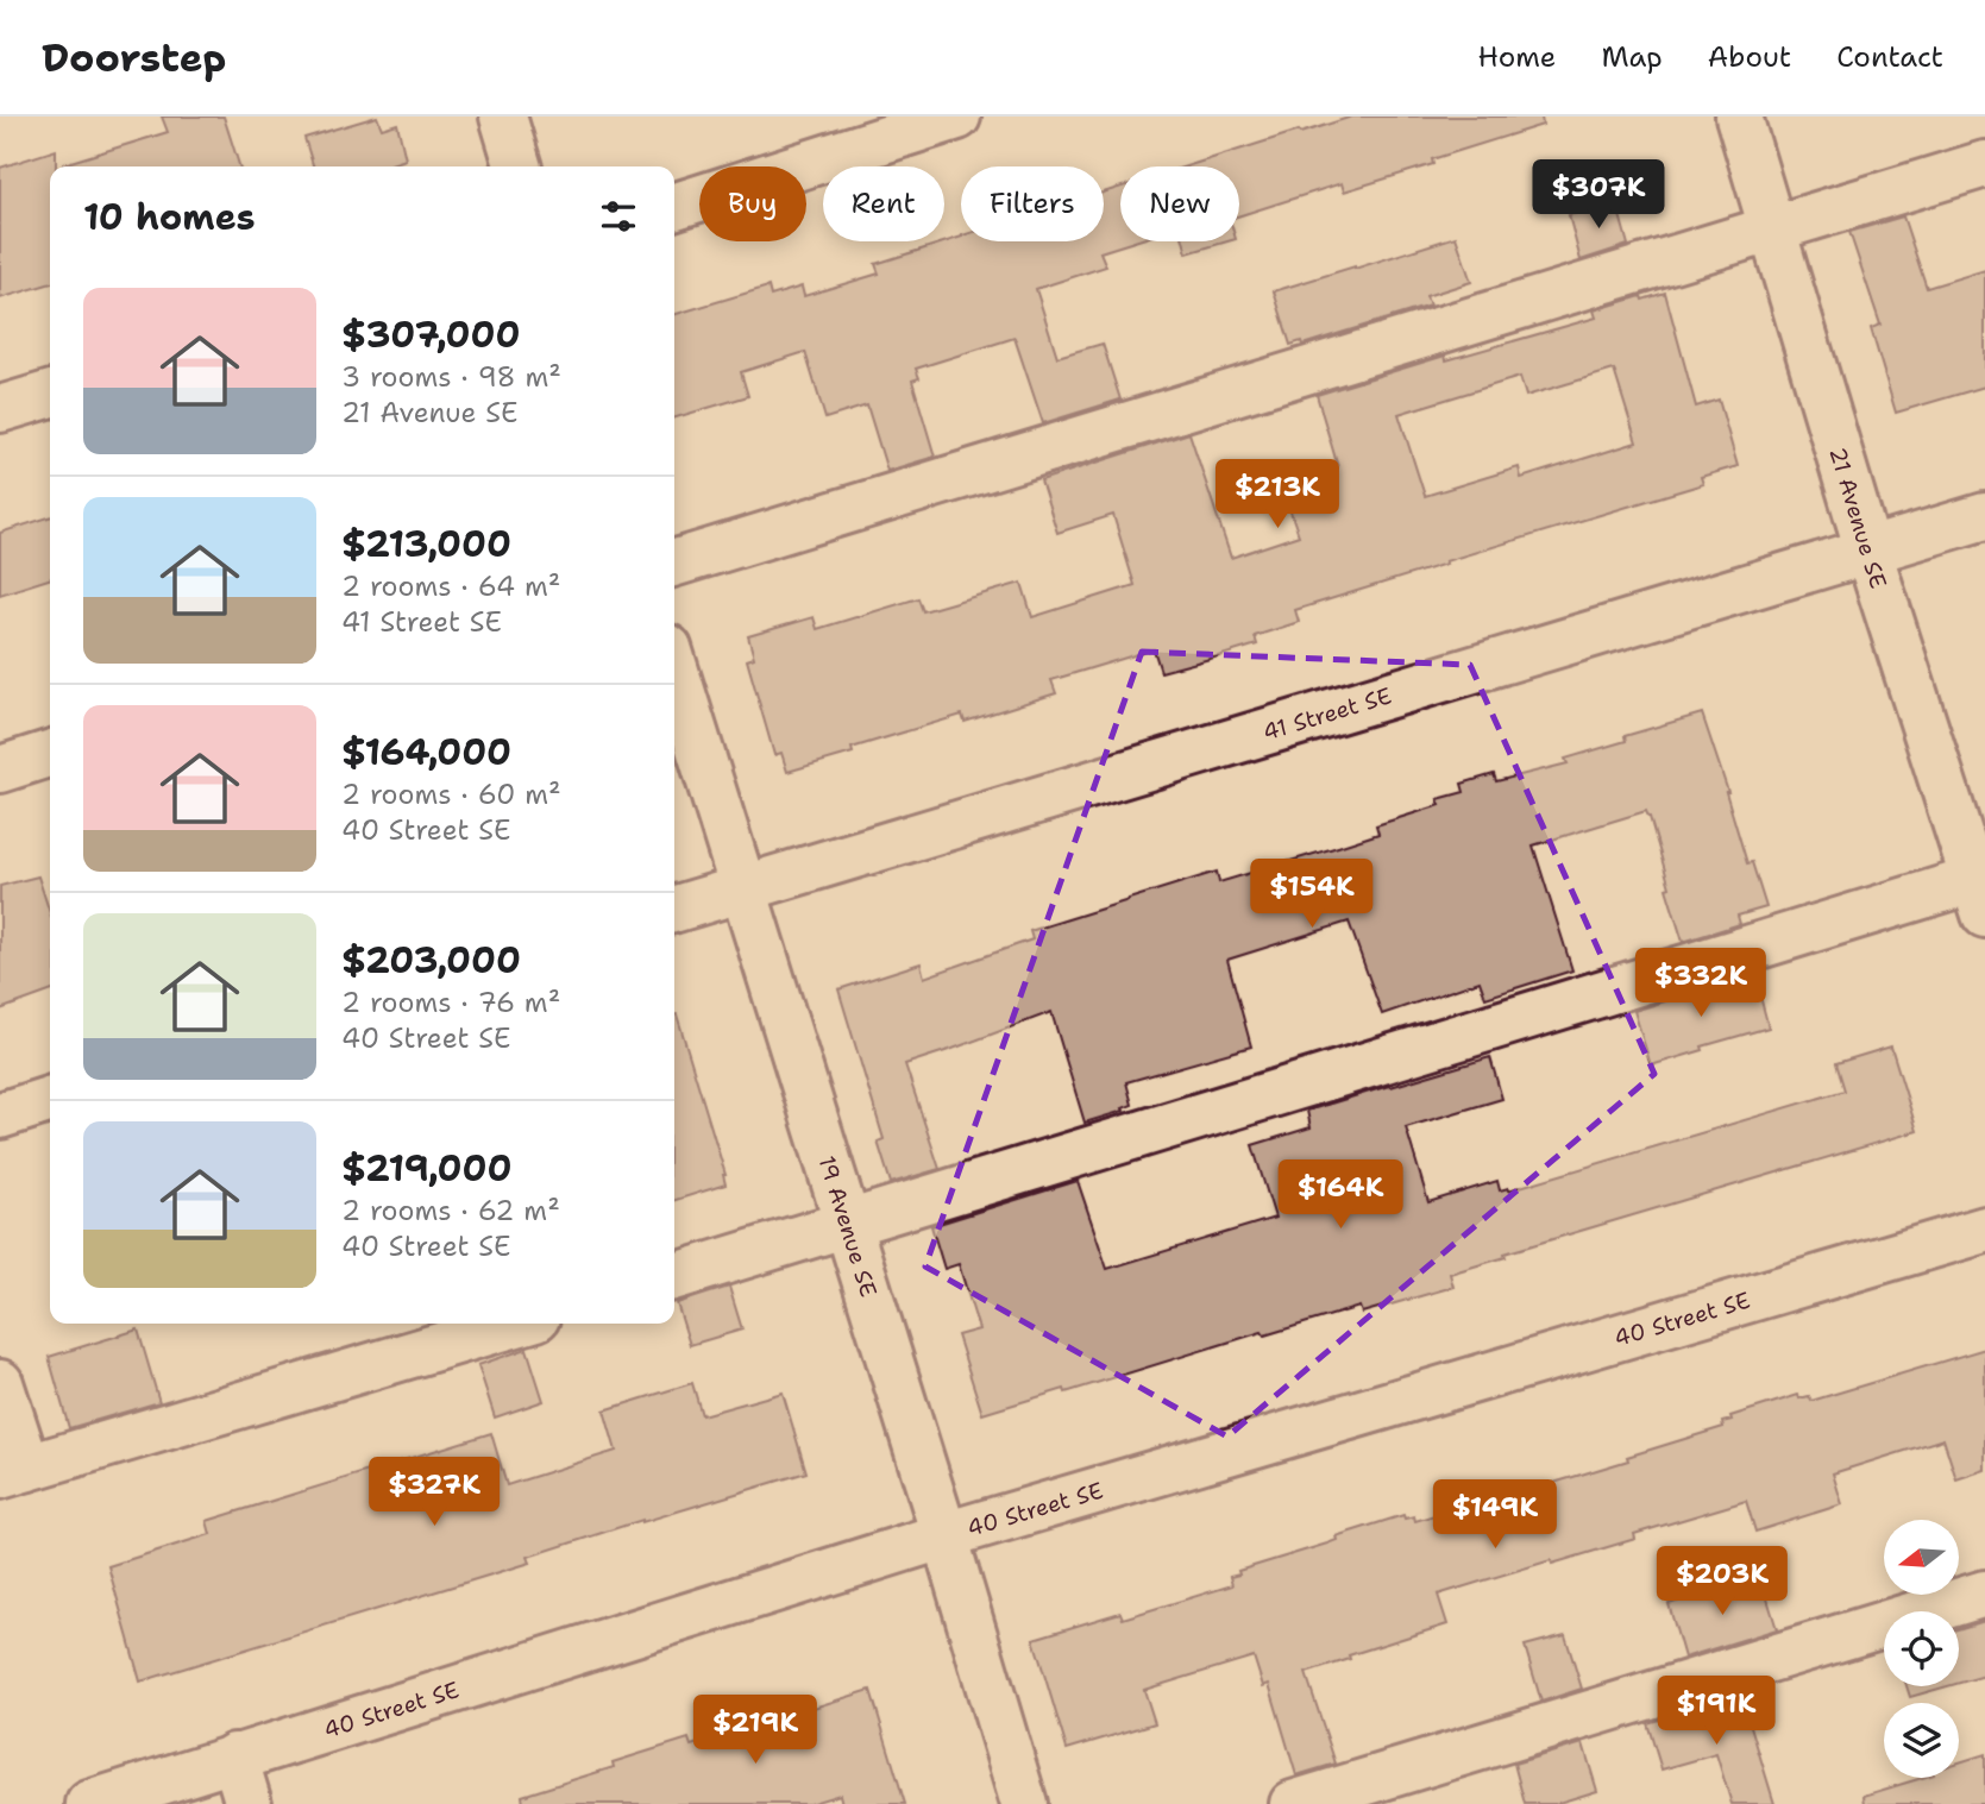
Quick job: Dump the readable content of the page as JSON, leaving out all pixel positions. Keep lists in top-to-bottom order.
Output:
{
  "streets": {
    "street": [
      "21 Avenue SE",
      "41 Street SE",
      "19 Avenue SE",
      "40 Street SE"
    ]
  },
  "crossings": [
    ["21 Avenue SE", "41 Street SE"],
    ["41 Street SE", "19 Avenue SE"],
    ["19 Avenue SE", "40 Street SE"]
  ],
  "north": "left",
  "page": {
    "header": "Doorstep",
    "nav": [
      "Home",
      "Map",
      "About",
      "Contact"
    ],
    "price": [
      "$307K",
      "$213K",
      "$154K",
      "$332K",
      "$164K",
      "$327K",
      "$149K",
      "$203K",
      "$191K",
      "$219K"
    ],
    "chip": [
      "Buy",
      "Rent",
      "Filters",
      "New"
    ],
    "heading": "10 homes",
    "list": [
      {
        "name": "$307,000",
        "note": "3 rooms · 98 m² · 21 Avenue SE"
      },
      {
        "name": "$213,000",
        "note": "2 rooms · 64 m² · 41 Street SE"
      },
      {
        "name": "$164,000",
        "note": "2 rooms · 60 m² · 40 Street SE"
      },
      {
        "name": "$203,000",
        "note": "2 rooms · 76 m² · 40 Street SE"
      },
      {
        "name": "$219,000",
        "note": "2 rooms · 62 m² · 40 Street SE"
      }
    ]
  }
}
